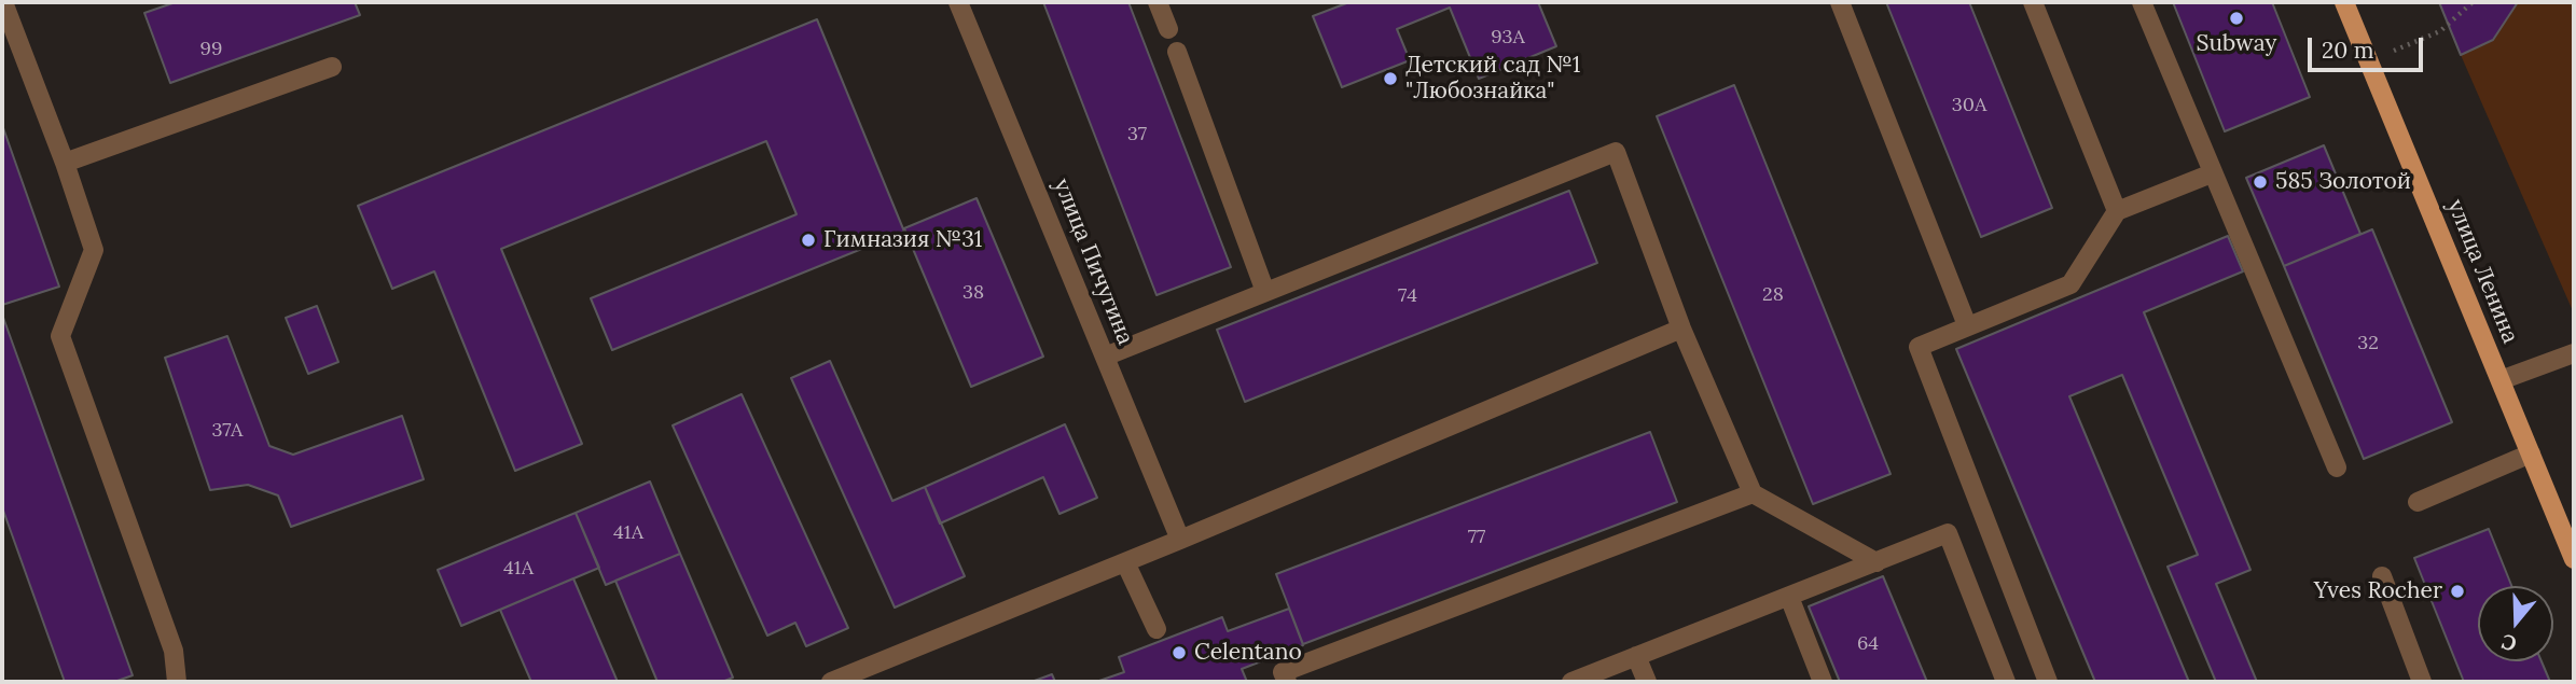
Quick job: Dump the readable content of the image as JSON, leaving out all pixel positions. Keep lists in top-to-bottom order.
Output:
{
  "streets": {
    "main road": ["улица Ленина"],
    "street": ["улица Пичугина"]
  },
  "places": [
    "Subway",
    "Детский cад №1 \"Любознайка\"",
    "585 Золотой",
    "Гимназия №31",
    "Yves Rocher",
    "Celentano"
  ],
  "house_numbers": [
    "93А",
    "99",
    "30А",
    "37",
    "38",
    "28",
    "74",
    "32",
    "37А",
    "41А",
    "77",
    "41А",
    "64"
  ],
  "scale_bar": "20 m",
  "north": "bottom"
}
